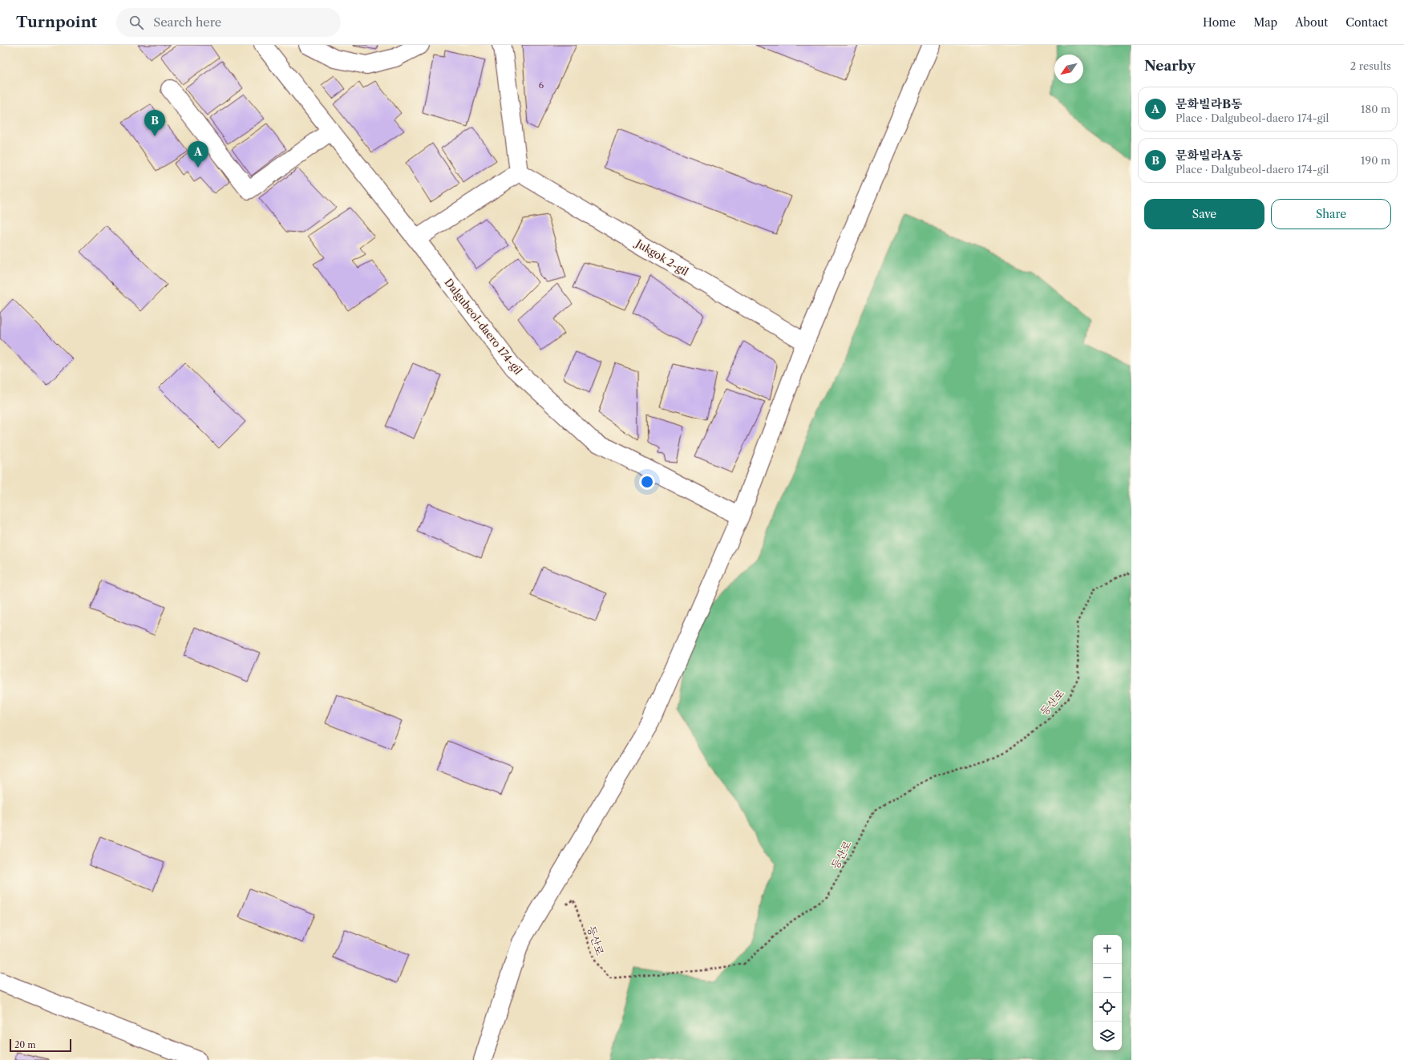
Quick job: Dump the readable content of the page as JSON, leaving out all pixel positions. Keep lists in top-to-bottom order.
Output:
{
  "streets": {
    "street": ["Jukgok 2-gil", "Dalgubeol-daero 174-gil"],
    "path": ["등산로"]
  },
  "house_numbers": ["6"],
  "scale_bar": "20 m",
  "north": "bottom left",
  "page": {
    "header": "Turnpoint",
    "search": "Search here",
    "nav": [
      "Home",
      "Map",
      "About",
      "Contact"
    ],
    "heading": ["Nearby", "2 results"],
    "list": [
      {
        "mark": "A",
        "name": "문화빌라B동",
        "note": "Place · Dalgubeol-daero 174-gil",
        "value": "180 m"
      },
      {
        "mark": "B",
        "name": "문화빌라A동",
        "note": "Place · Dalgubeol-daero 174-gil",
        "value": "190 m"
      }
    ],
    "pins": ["B", "A"],
    "buttons": ["Save", "Share"],
    "map_buttons": ["+", "−"],
    "scale": "20 m"
  }
}
